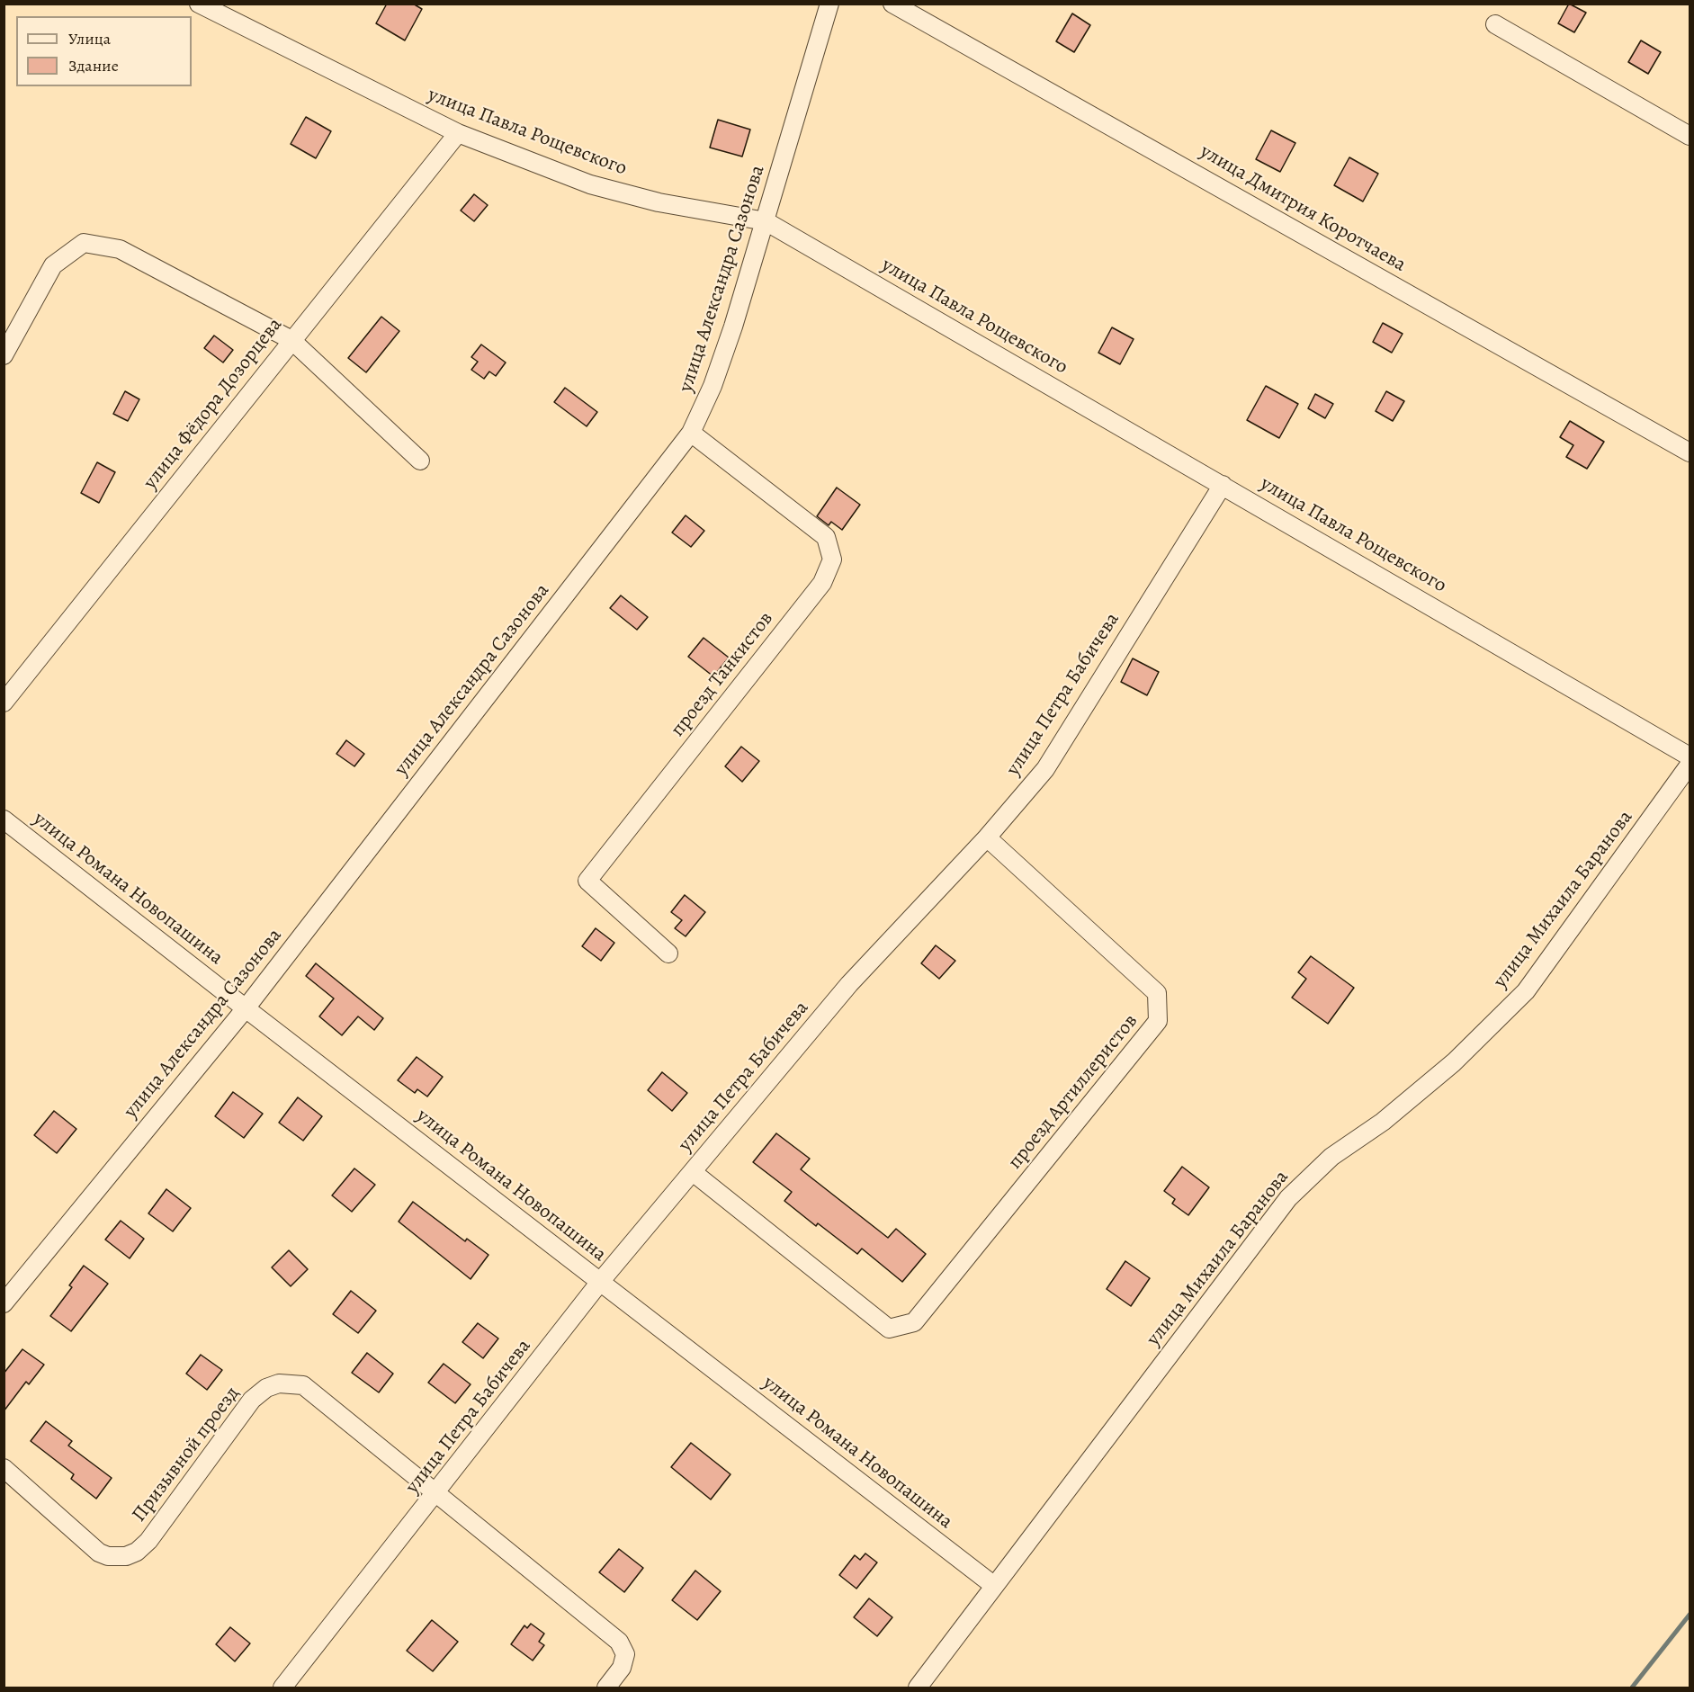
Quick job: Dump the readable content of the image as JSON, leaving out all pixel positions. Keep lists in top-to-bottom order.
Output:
{
  "streets": {
    "street": [
      "улица Павла Рощевского",
      "улица Дмитрия Коротчаева",
      "улица Александра Сазонова",
      "улица Фёдора Дозорцева",
      "проезд Танкистов",
      "улица Петра Бабичева",
      "улица Романа Новопашина",
      "улица Михаила Баранова",
      "проезд Артиллеристов",
      "Призывной проезд"
    ]
  },
  "crossings": [
    ["улица Павла Рощевского", "улица Александра Сазонова"],
    ["улица Павла Рощевского", "улица Фёдора Дозорцева"],
    ["улица Павла Рощевского", "улица Петра Бабичева"],
    ["улица Александра Сазонова", "проезд Танкистов"],
    ["улица Александра Сазонова", "улица Романа Новопашина"],
    ["улица Петра Бабичева", "улица Романа Новопашина"],
    ["улица Петра Бабичева", "проезд Артиллеристов"],
    ["улица Петра Бабичева", "Призывной проезд"],
    ["улица Романа Новопашина", "улица Михаила Баранова"]
  ],
  "legend": ["Улица", "Здание"]
}
